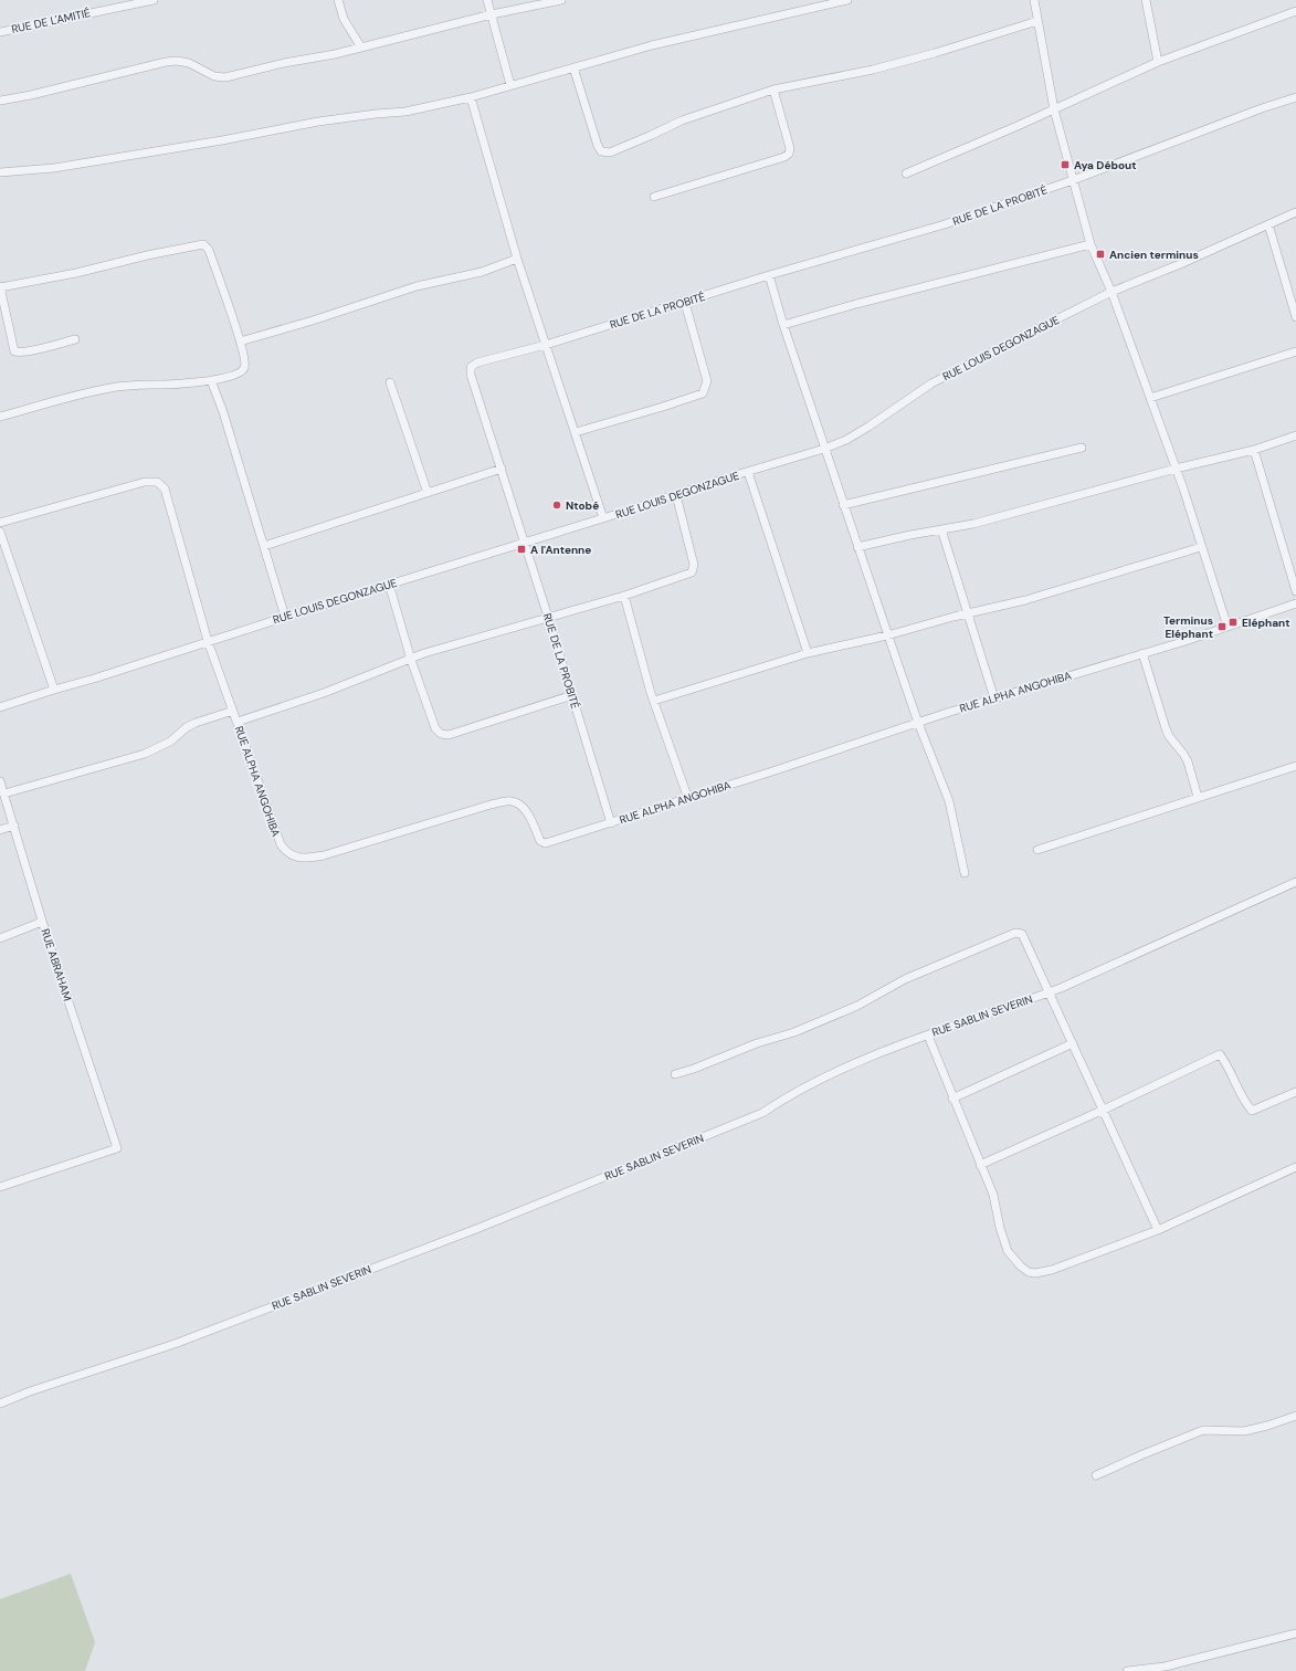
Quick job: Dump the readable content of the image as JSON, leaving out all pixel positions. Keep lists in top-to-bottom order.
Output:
{
  "streets": {
    "street": [
      "RUE DE L'AMITIÉ",
      "RUE DE LA PROBITÉ",
      "RUE LOUIS DEGONZAGUE",
      "RUE ALPHA ANGOHIBA",
      "RUE ABRAHAM",
      "RUE SABLIN SEVERIN"
    ]
  },
  "crossings": [
    ["RUE DE LA PROBITÉ", "RUE LOUIS DEGONZAGUE"],
    ["RUE DE LA PROBITÉ", "RUE ALPHA ANGOHIBA"],
    ["RUE LOUIS DEGONZAGUE", "RUE ALPHA ANGOHIBA"]
  ],
  "places": {
    "transit": [
      "Aya Débout",
      "Ancien terminus",
      "A l'Antenne",
      "Eléphant",
      "Terminus Eléphant"
    ],
    "other": ["Ntobé"]
  }
}
